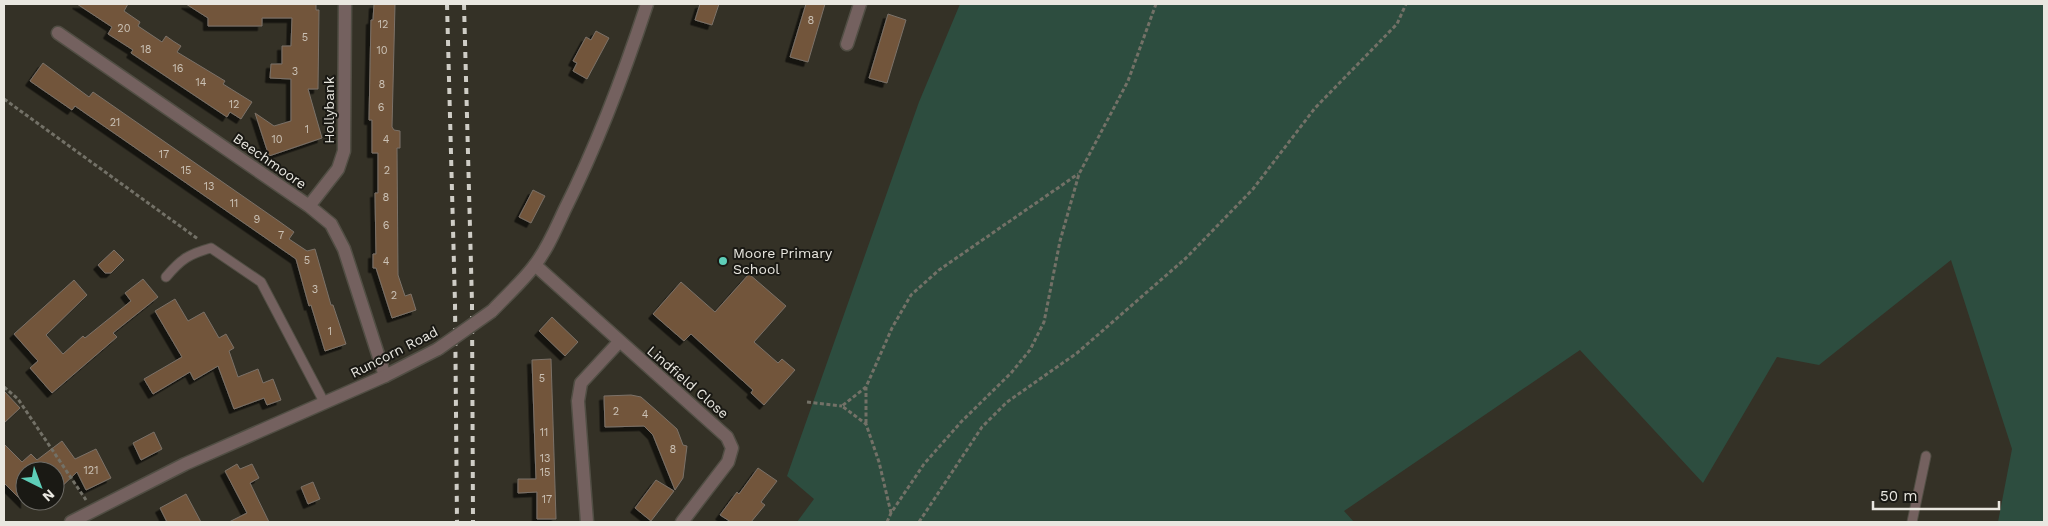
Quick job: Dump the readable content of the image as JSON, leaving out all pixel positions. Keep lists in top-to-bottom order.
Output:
{
  "streets": {
    "street": [
      "Hollybank",
      "Beechmoore",
      "Runcorn Road",
      "Lindfield Close"
    ]
  },
  "crossings": [
    ["Hollybank", "Beechmoore"],
    ["Beechmoore", "Runcorn Road"],
    ["Runcorn Road", "Lindfield Close"]
  ],
  "places": ["Moore Primary School"],
  "house_numbers": [
    "8",
    "12",
    "20",
    "5",
    "18",
    "10",
    "16",
    "3",
    "14",
    "8",
    "12",
    "6",
    "21",
    "1",
    "10",
    "4",
    "17",
    "15",
    "2",
    "13",
    "8",
    "11",
    "9",
    "6",
    "7",
    "5",
    "4",
    "3",
    "2",
    "1",
    "5",
    "2",
    "4",
    "11",
    "8",
    "13",
    "121",
    "15",
    "17"
  ],
  "scale_bar": "50 m",
  "north": "bottom right"
}
